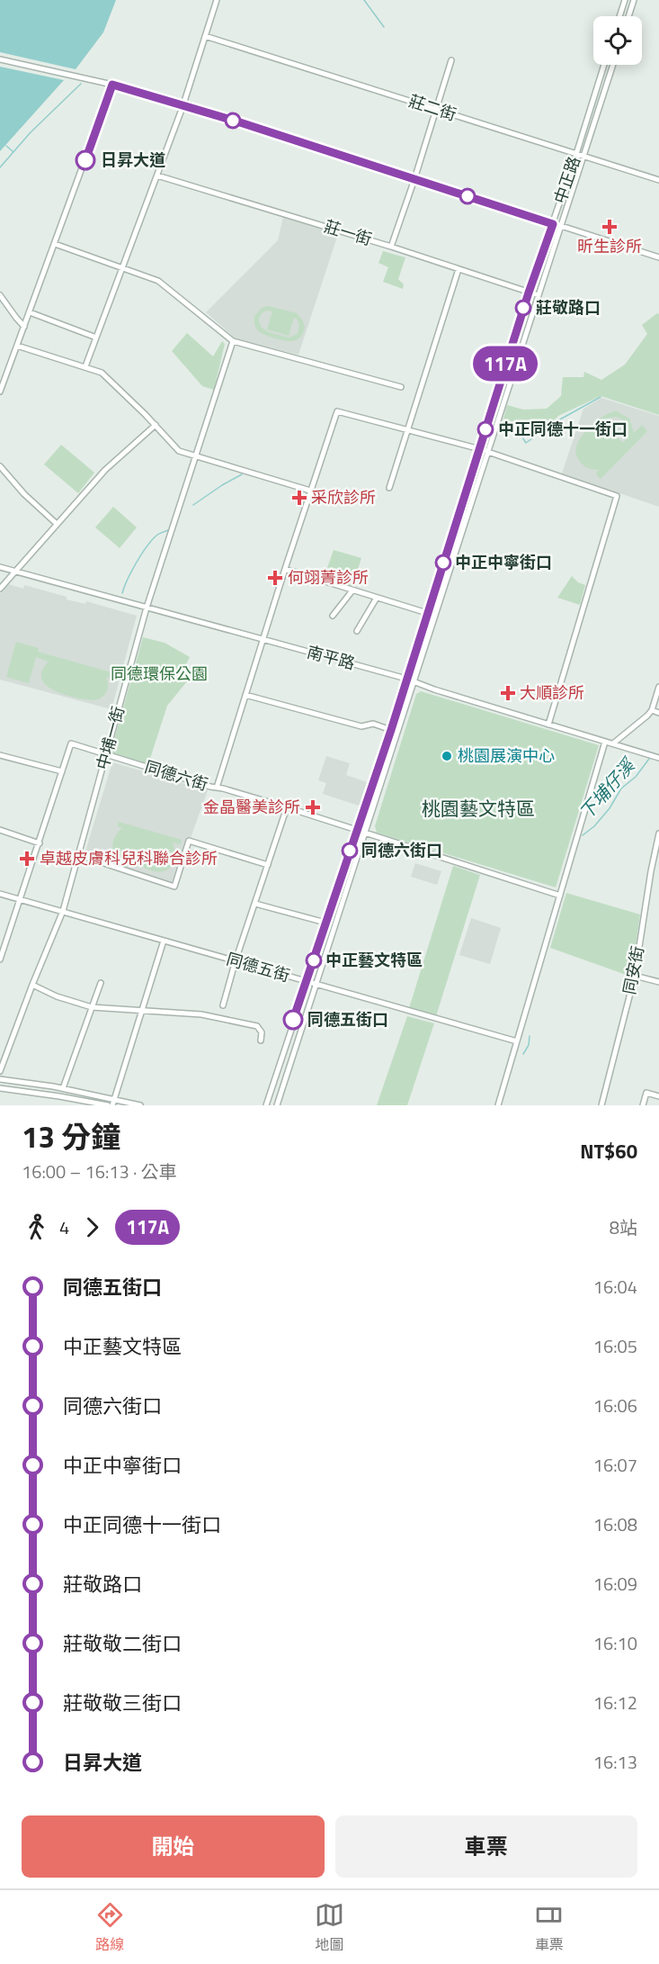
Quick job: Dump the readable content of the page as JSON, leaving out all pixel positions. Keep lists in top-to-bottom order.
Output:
{
  "streets": {
    "street": [
      "莊二街",
      "中正路",
      "莊一街",
      "南平路",
      "中埔一街",
      "同德六街",
      "同德五街",
      "同安街"
    ]
  },
  "crossings": [
    ["莊二街", "中正路"],
    ["中正路", "莊一街"],
    ["中正路", "南平路"],
    ["中正路", "同德六街"],
    ["中正路", "同德五街"],
    ["南平路", "中埔一街"],
    ["中埔一街", "同德六街"],
    ["中埔一街", "同德五街"]
  ],
  "districts": ["桃園藝文特區"],
  "water": ["下埔仔溪"],
  "parks": ["同德環保公園"],
  "places": {
    "other": [
      "日昇大道",
      "莊敬路口",
      "中正同德十一街口",
      "中正中寧街口",
      "桃園展演中心",
      "同德六街口",
      "中正藝文特區",
      "同德五街口"
    ],
    "health": [
      "昕生診所",
      "采欣診所",
      "何翊菁診所",
      "大順診所",
      "金晶醫美診所",
      "卓越皮膚科兒科聯合診所"
    ]
  },
  "lines": ["bus line 117A"],
  "page": {
    "on_map": "117A",
    "heading": ["13 分鐘", "16:00 – 16:13 · 公車", "NT$60"],
    "legs": ["4", "117A", "8站"],
    "list": [
      {
        "name": "同德五街口",
        "value": "16:04"
      },
      {
        "name": "中正藝文特區",
        "value": "16:05"
      },
      {
        "name": "同德六街口",
        "value": "16:06"
      },
      {
        "name": "中正中寧街口",
        "value": "16:07"
      },
      {
        "name": "中正同德十一街口",
        "value": "16:08"
      },
      {
        "name": "莊敬路口",
        "value": "16:09"
      },
      {
        "name": "莊敬敬二街口",
        "value": "16:10"
      },
      {
        "name": "莊敬敬三街口",
        "value": "16:12"
      },
      {
        "name": "日昇大道",
        "value": "16:13"
      }
    ],
    "buttons": ["開始", "車票"],
    "tabs": ["路線", "地圖", "車票"]
  }
}
